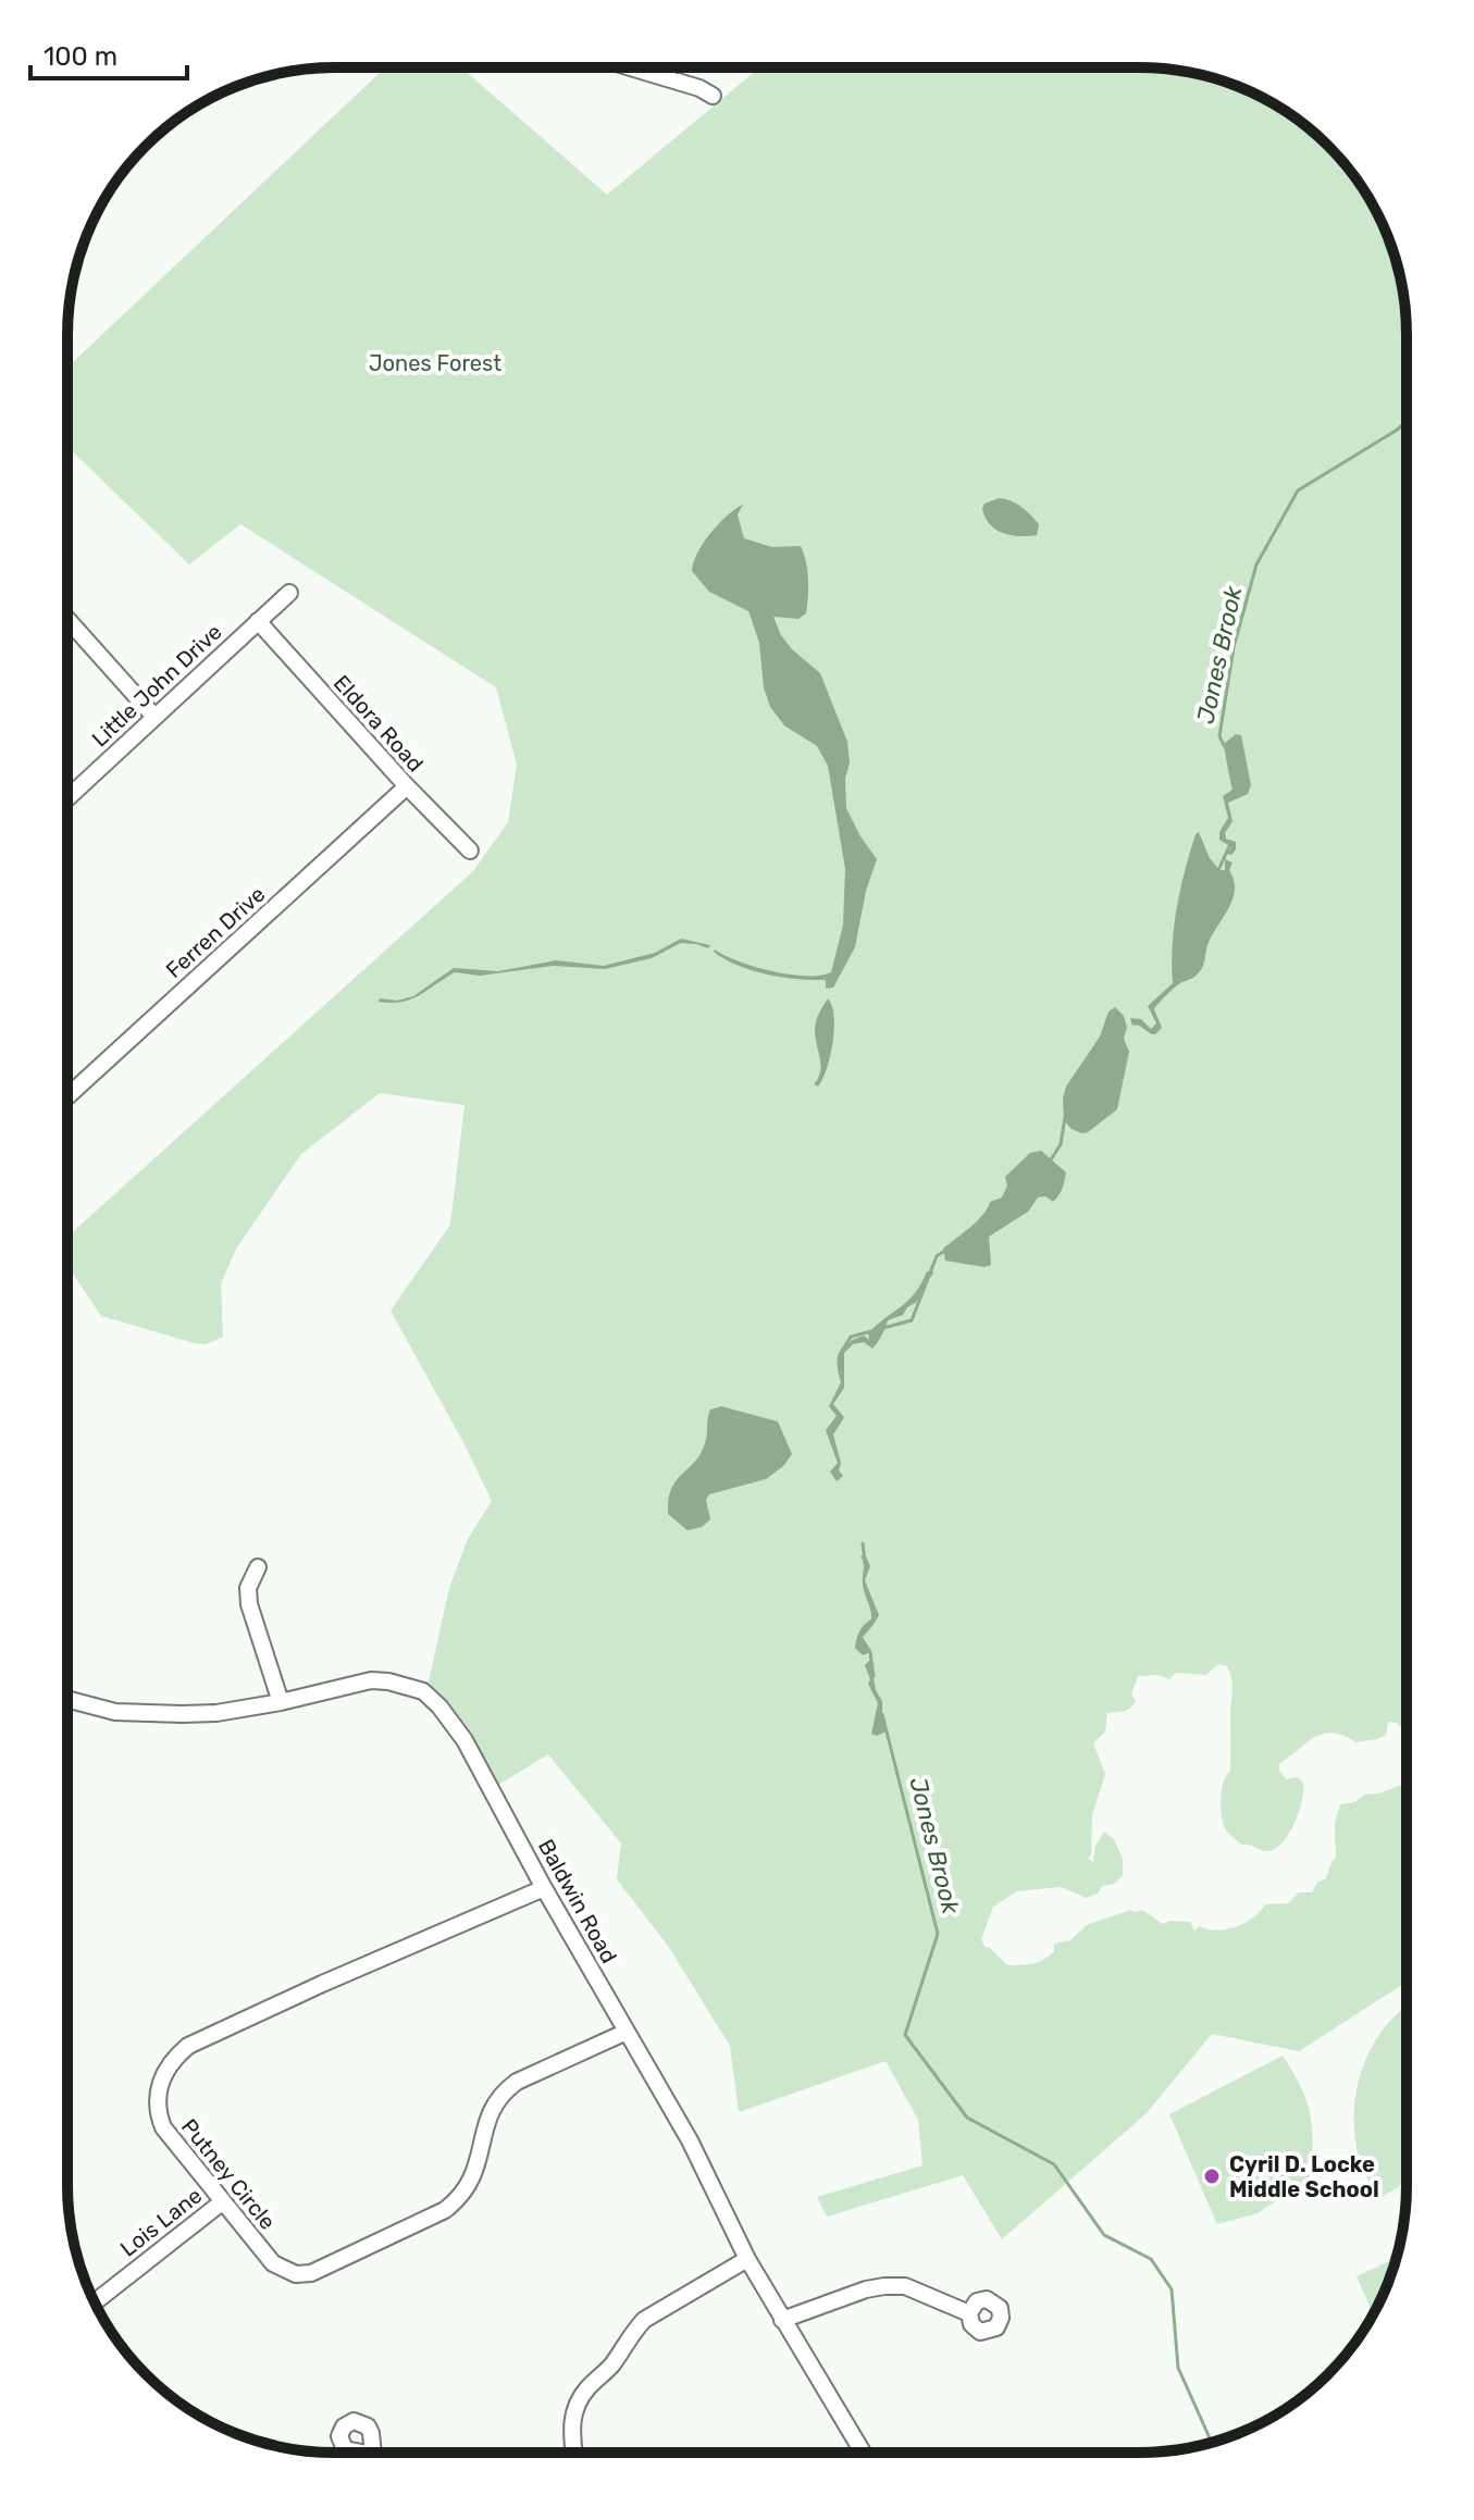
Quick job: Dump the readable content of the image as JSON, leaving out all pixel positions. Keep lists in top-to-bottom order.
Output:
{
  "streets": {
    "street": [
      "Little John Drive",
      "Eldora Road",
      "Ferren Drive",
      "Baldwin Road",
      "Putney Circle",
      "Lois Lane"
    ]
  },
  "crossings": [
    ["Little John Drive", "Eldora Road"],
    ["Eldora Road", "Ferren Drive"],
    ["Baldwin Road", "Putney Circle"],
    ["Putney Circle", "Lois Lane"]
  ],
  "water": ["Jones Brook"],
  "parks": ["Jones Forest"],
  "places": ["Cyril D. Locke Middle School"],
  "scale_bar": "100 m"
}
